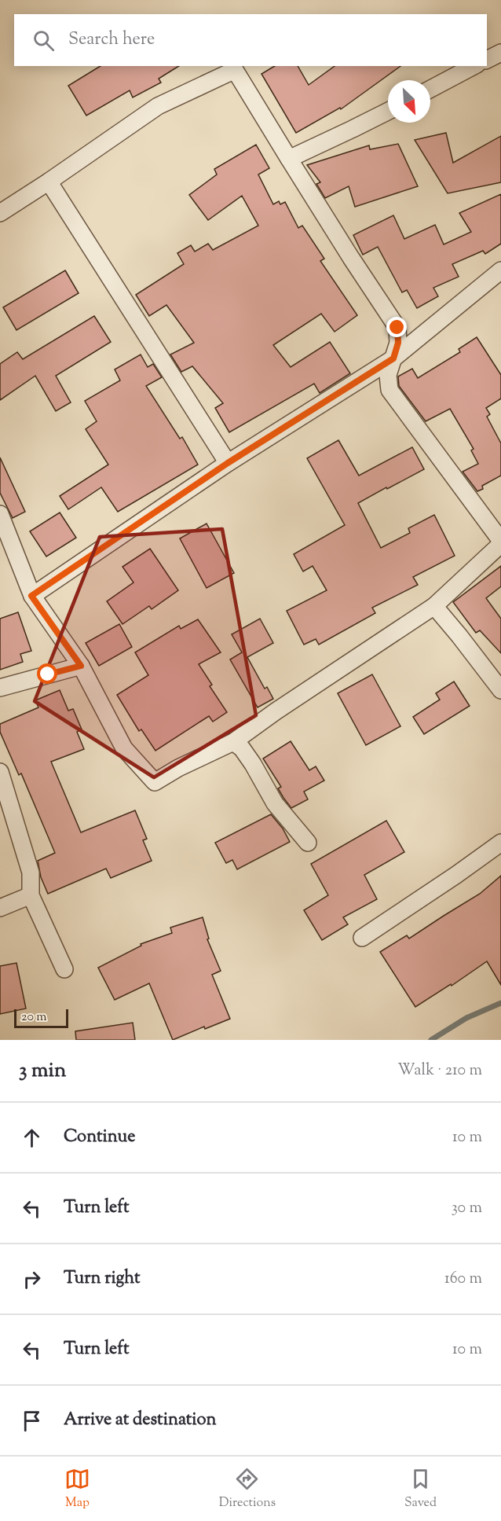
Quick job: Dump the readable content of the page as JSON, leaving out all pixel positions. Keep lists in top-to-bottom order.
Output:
{
  "scale_bar": "20 m",
  "north": "bottom right",
  "page": {
    "search": "Search here",
    "scale": "20 m",
    "heading": ["3 min", "Walk · 210 m"],
    "list": [
      ["Continue", "10 m"],
      ["Turn left", "30 m"],
      ["Turn right", "160 m"],
      ["Turn left", "10 m"],
      "Arrive at destination"
    ],
    "nav": ["Map", "Directions", "Saved"]
  }
}
